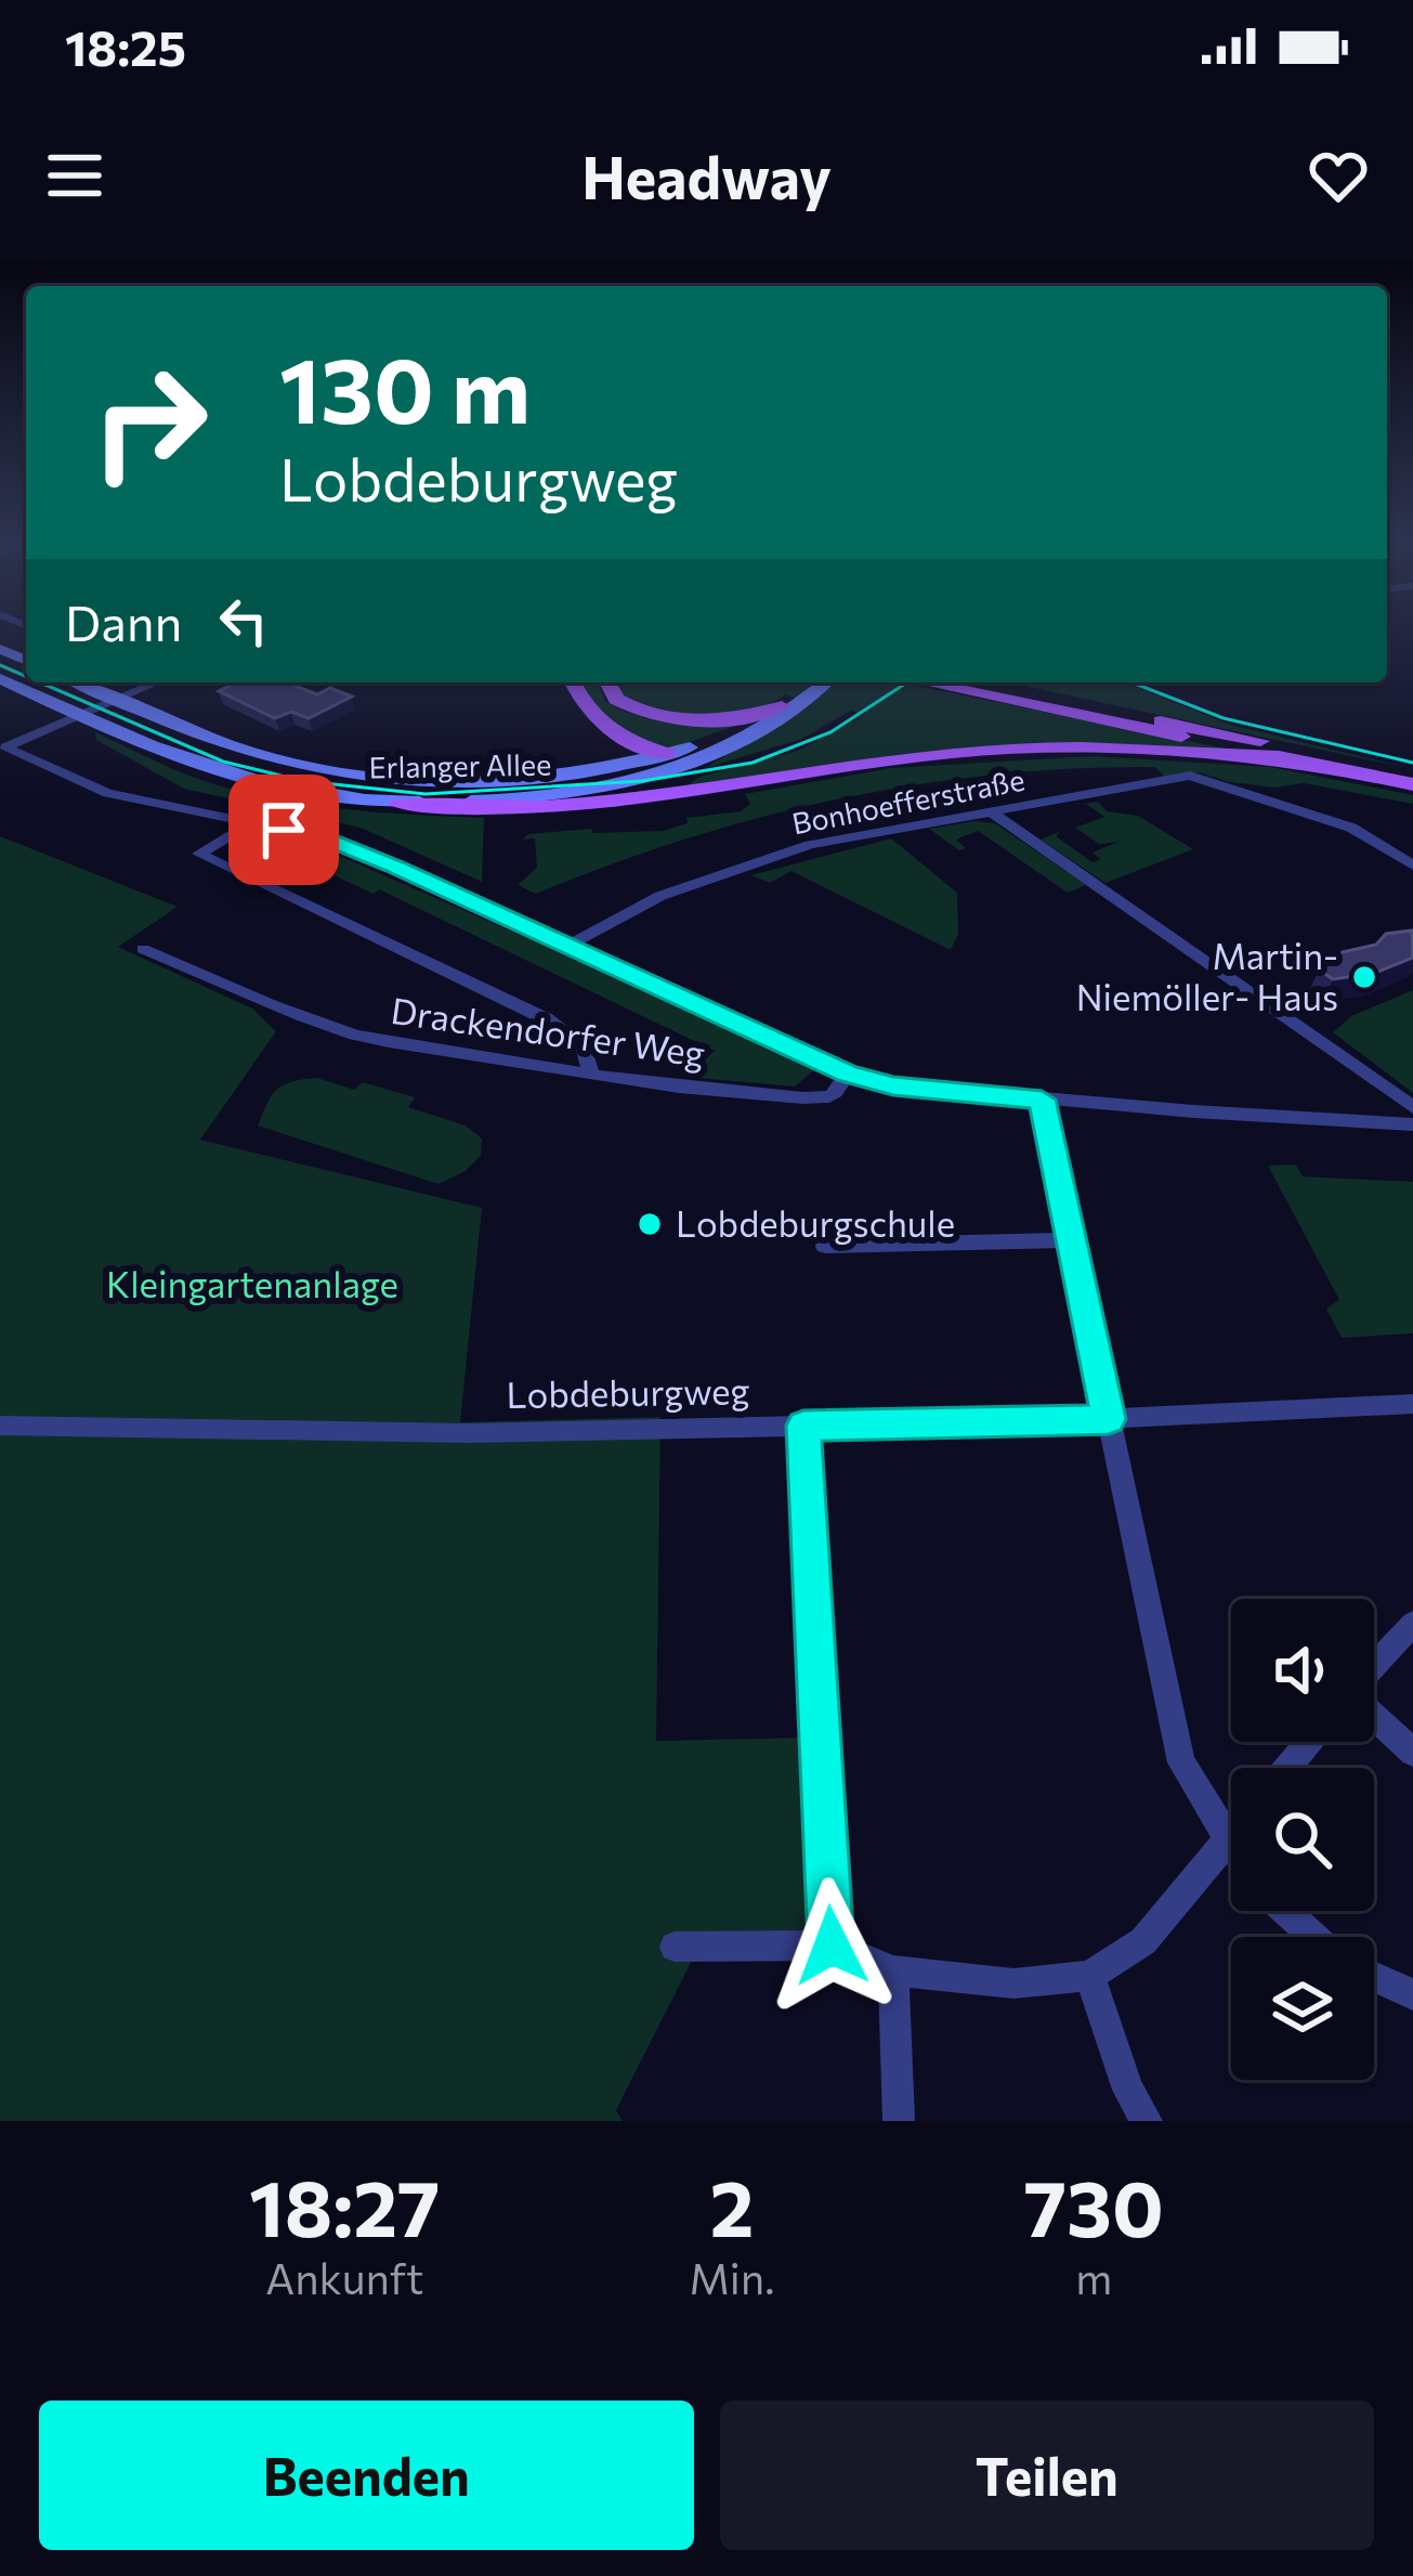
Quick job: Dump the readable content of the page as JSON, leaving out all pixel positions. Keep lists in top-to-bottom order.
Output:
{
  "streets": {
    "main road": ["Erlanger Allee"],
    "street": ["Bonhoefferstraße", "Drackendorfer Weg", "Lobdeburgweg"]
  },
  "parks": ["Kleingartenanlage"],
  "places": ["Martin- Niemöller- Haus", "Lobdeburgschule"],
  "page": {
    "status": "18:25",
    "header": "Headway",
    "turn": ["130 m", "Lobdeburgweg"],
    "then": "Dann",
    "eta": [
      "18:27",
      "Ankunft",
      "2",
      "Min.",
      "730",
      "m"
    ],
    "buttons": ["Beenden", "Teilen"]
  }
}
